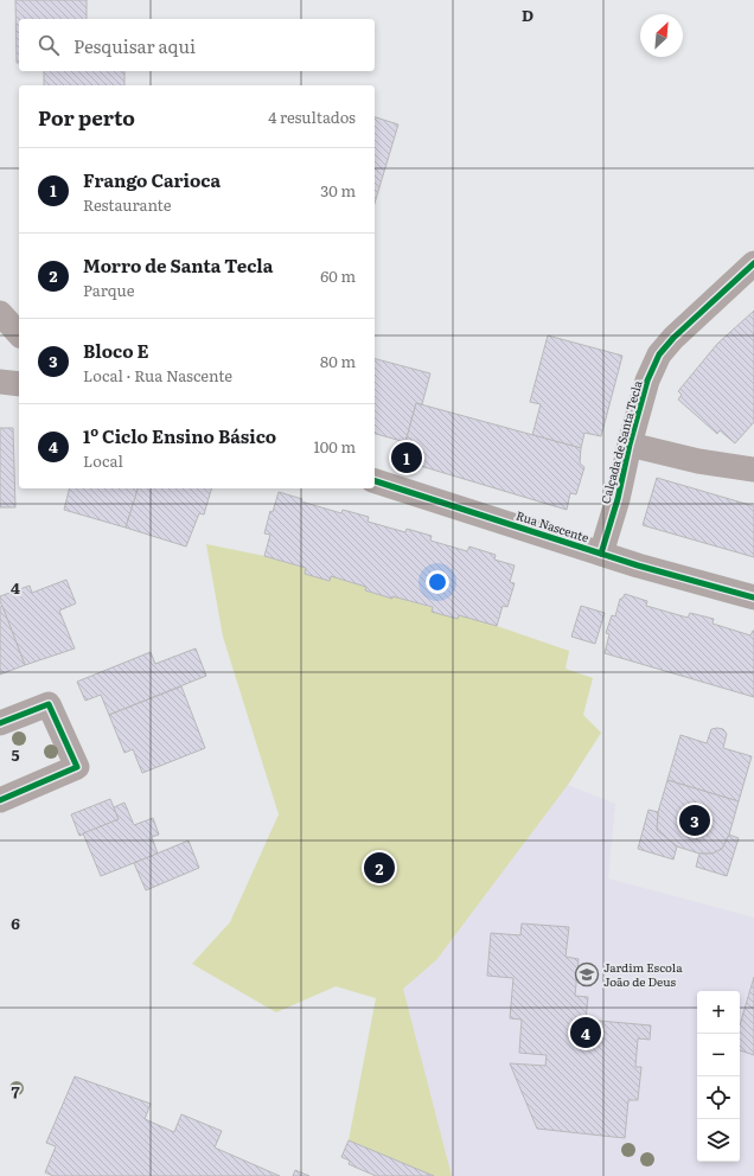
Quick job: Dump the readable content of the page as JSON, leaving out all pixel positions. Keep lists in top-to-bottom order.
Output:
{
  "streets": {
    "street": ["Calçada de Santa Tecla", "Rua Nascente"]
  },
  "crossings": [
    ["Calçada de Santa Tecla", "Rua Nascente"]
  ],
  "places": {
    "school or university": ["Jardim Escola João de Deus"]
  },
  "north": "top right",
  "page": {
    "search": "Pesquisar aqui",
    "heading": ["Por perto", "4 resultados"],
    "list": [
      {
        "mark": "1",
        "name": "Frango Carioca",
        "note": "Restaurante",
        "value": "30 m"
      },
      {
        "mark": "2",
        "name": "Morro de Santa Tecla",
        "note": "Parque",
        "value": "60 m"
      },
      {
        "mark": "3",
        "name": "Bloco E",
        "note": "Local · Rua Nascente",
        "value": "80 m"
      },
      {
        "mark": "4",
        "name": "1º Ciclo Ensino Básico",
        "note": "Local",
        "value": "100 m"
      }
    ],
    "pins": [
      "1",
      "3",
      "2",
      "4"
    ],
    "map_buttons": ["+", "−"]
  },
  "grid": {
    "columns": ["D"],
    "rows": [
      "4",
      "5",
      "6",
      "7"
    ]
  }
}
